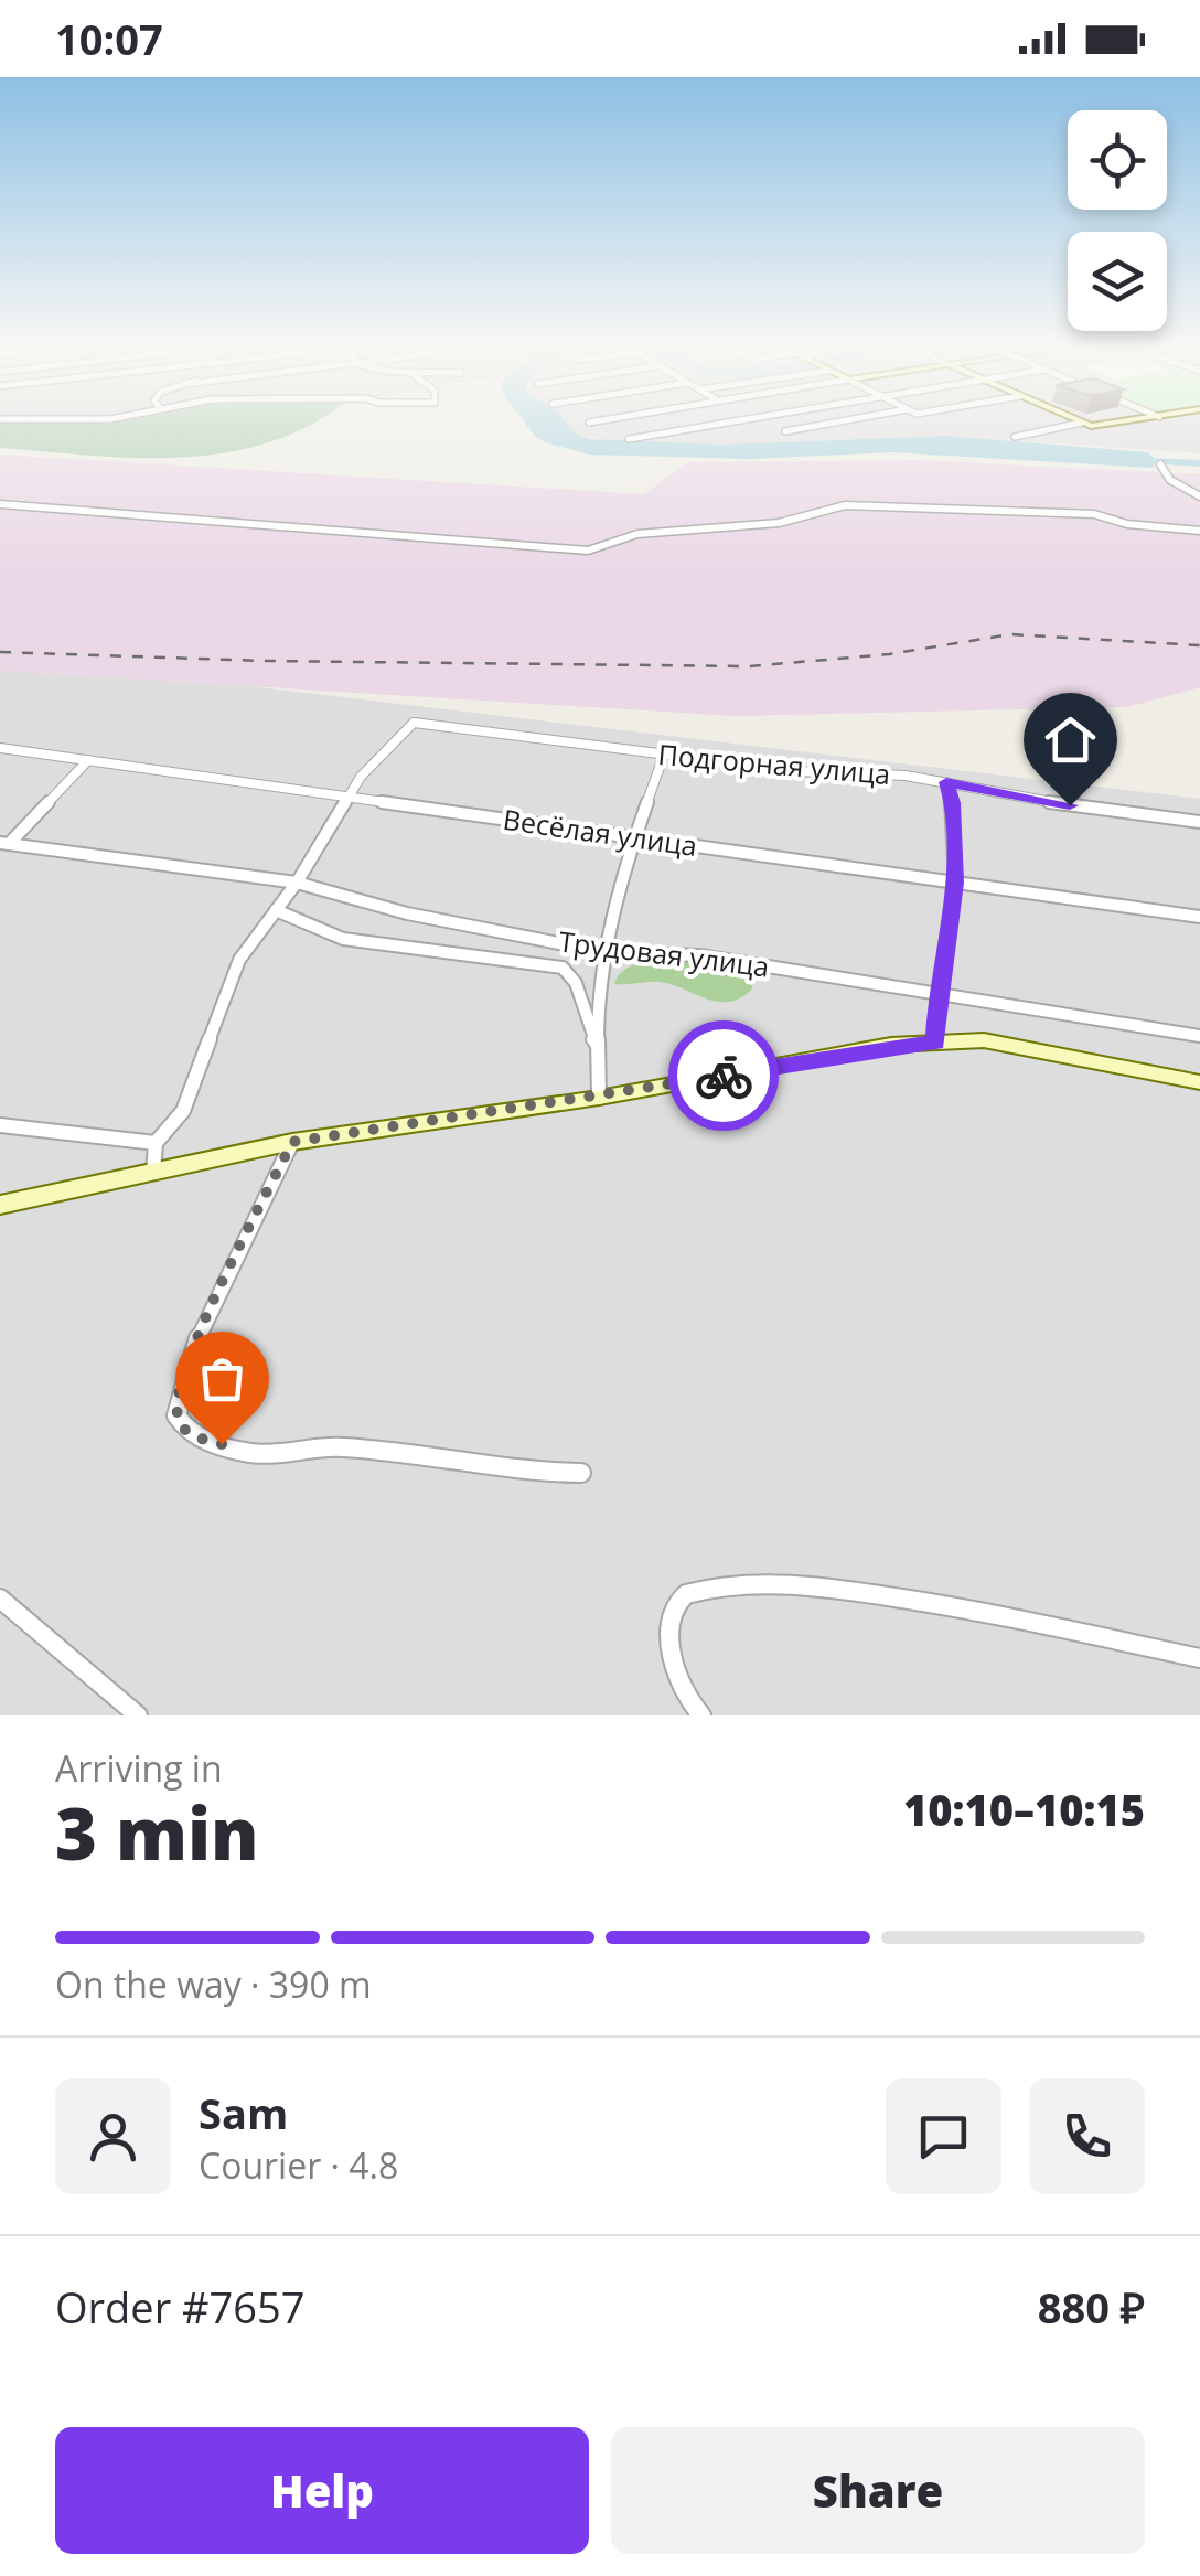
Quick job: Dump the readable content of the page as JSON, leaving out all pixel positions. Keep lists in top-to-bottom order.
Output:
{
  "streets": {
    "street": ["Подгорная улица", "Весёлая улица", "Трудовая улица"]
  },
  "crossings": [
    ["Подгорная улица", "Весёлая улица"]
  ],
  "page": {
    "status": "10:07",
    "heading": ["3 min", "Arriving in", "10:10–10:15"],
    "panel": [
      "Sam",
      "Courier · 4.8",
      "Order #7657",
      "880 ₽"
    ],
    "bar": "On the way · 390 m",
    "buttons": ["Help", "Share"]
  }
}
